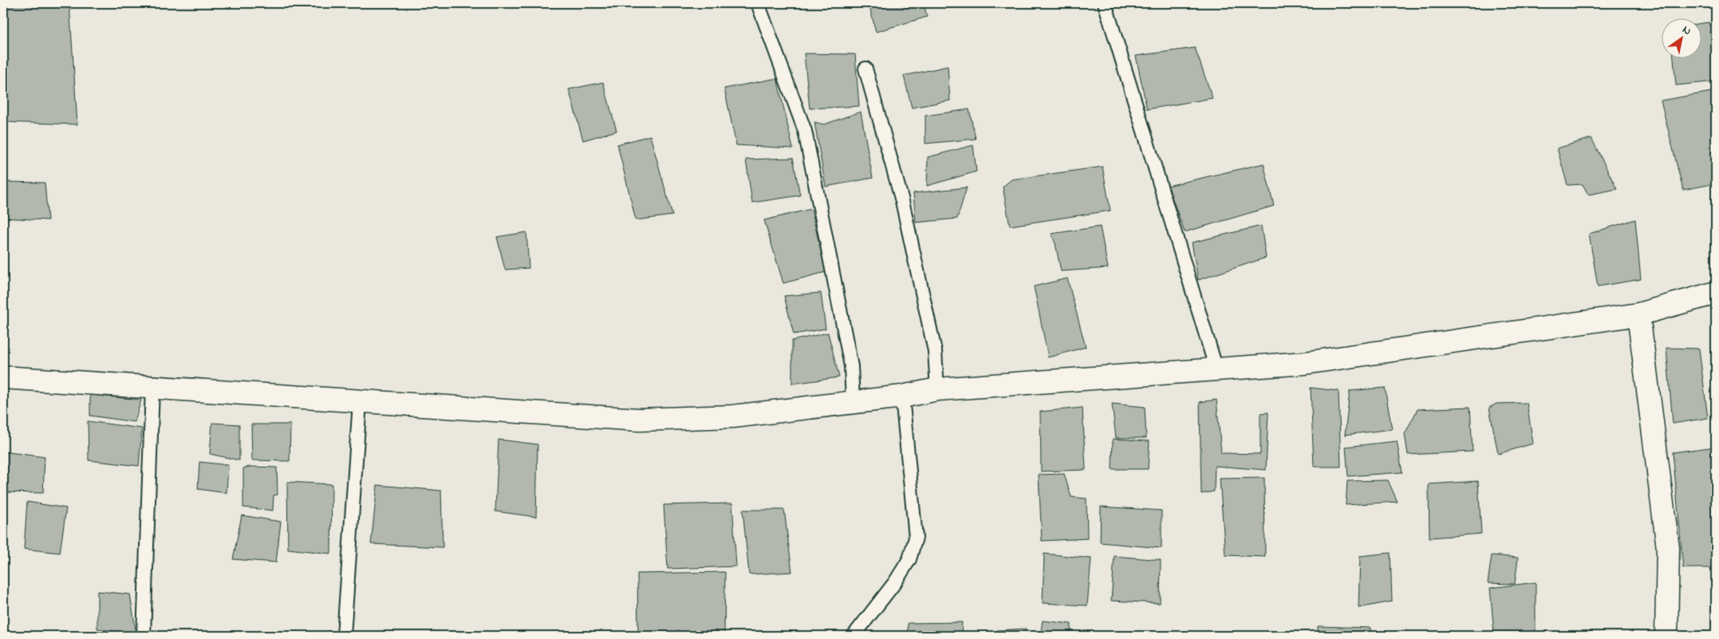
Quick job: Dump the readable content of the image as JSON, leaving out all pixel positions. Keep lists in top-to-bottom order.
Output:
{
  "north": "top right"
}
